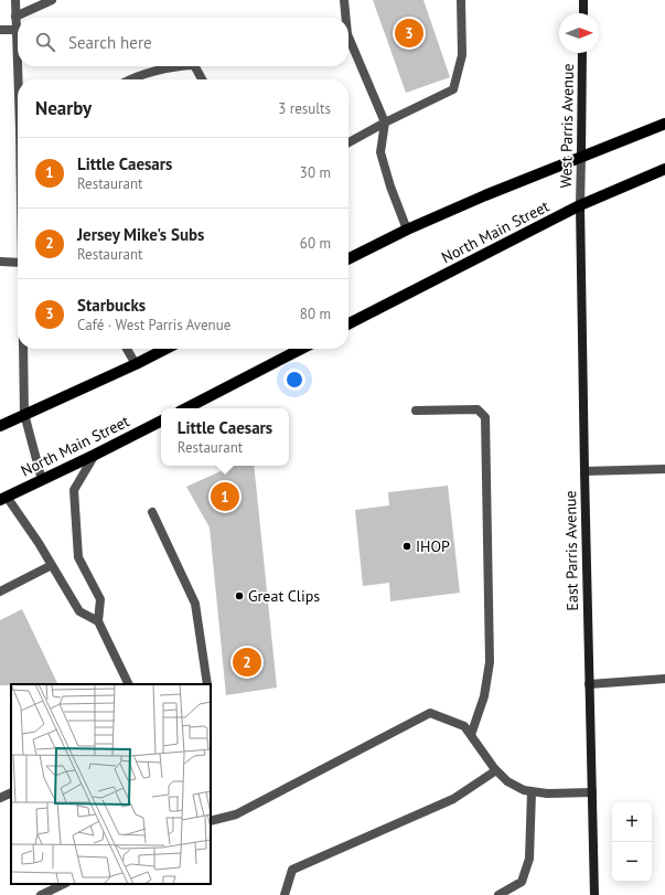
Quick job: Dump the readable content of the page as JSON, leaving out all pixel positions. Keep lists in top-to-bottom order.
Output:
{
  "streets": {
    "main road": ["North Main Street"],
    "street": ["West Parris Avenue", "East Parris Avenue"]
  },
  "crossings": [
    ["West Parris Avenue", "North Main Street"],
    ["West Parris Avenue", "East Parris Avenue"],
    ["North Main Street", "East Parris Avenue"]
  ],
  "places": ["IHOP", "Great Clips"],
  "north": "right",
  "page": {
    "pins": ["3", "1", "2"],
    "search": "Search here",
    "heading": ["Nearby", "3 results"],
    "list": [
      {
        "mark": "1",
        "name": "Little Caesars",
        "note": "Restaurant",
        "value": "30 m"
      },
      {
        "mark": "2",
        "name": "Jersey Mike's Subs",
        "note": "Restaurant",
        "value": "60 m"
      },
      {
        "mark": "3",
        "name": "Starbucks",
        "note": "Café · West Parris Avenue",
        "value": "80 m"
      }
    ],
    "popup": ["Little Caesars", "Restaurant"],
    "map_buttons": ["+", "−"]
  }
}
